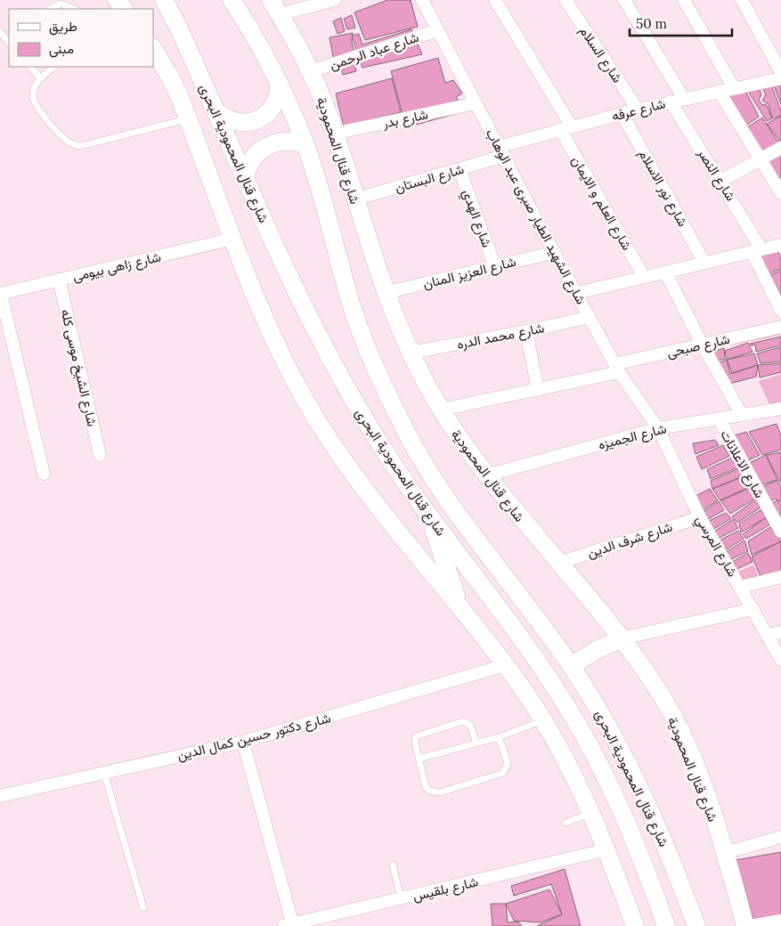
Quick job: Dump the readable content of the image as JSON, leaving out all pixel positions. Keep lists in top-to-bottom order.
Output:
{
  "streets": {
    "main road": ["شارع قنال المحمودية", "شارع قنال المحمودية البحرى"],
    "street": [
      "شارع عباد الرحمن",
      "شارع السلام",
      "شارع عرفه",
      "شارع بدر",
      "شارع النصر",
      "شارع البستان",
      "شارع نور الاسلام",
      "شارع العلم و الايمان",
      "شارع الشهيد الطيار صبرى عبد الوهاب",
      "شارع الهدي",
      "شارع زاهى بيومى",
      "شارع العزيز المنان",
      "شارع محمد الدره",
      "شارع صبحى",
      "شارع الشيخ موسى كله",
      "شارع الجميزه",
      "شارع الاعلانات",
      "شارع شرف الدين",
      "شارع المرسي",
      "شارع دكتور حسين كمال الدين",
      "شارع بلقيس"
    ]
  },
  "crossings": [
    ["شارع عباد الرحمن", "شارع قنال المحمودية"],
    ["شارع عباد الرحمن", "شارع الشهيد الطيار صبرى عبد الوهاب"],
    ["شارع السلام", "شارع عرفه"],
    ["شارع عرفه", "شارع النصر"],
    ["شارع عرفه", "شارع البستان"],
    ["شارع عرفه", "شارع نور الاسلام"],
    ["شارع عرفه", "شارع العلم و الايمان"],
    ["شارع عرفه", "شارع الشهيد الطيار صبرى عبد الوهاب"],
    ["شارع بدر", "شارع قنال المحمودية"],
    ["شارع بدر", "شارع الشهيد الطيار صبرى عبد الوهاب"],
    ["شارع قنال المحمودية", "شارع البستان"],
    ["شارع قنال المحمودية", "شارع العزيز المنان"],
    ["شارع قنال المحمودية", "شارع محمد الدره"],
    ["شارع قنال المحمودية", "شارع صبحى"],
    ["شارع قنال المحمودية", "شارع الجميزه"],
    ["شارع قنال المحمودية", "شارع شرف الدين"],
    ["شارع البستان", "شارع الشهيد الطيار صبرى عبد الوهاب"],
    ["شارع البستان", "شارع الهدي"],
    ["شارع الشهيد الطيار صبرى عبد الوهاب", "شارع العزيز المنان"],
    ["شارع الشهيد الطيار صبرى عبد الوهاب", "شارع محمد الدره"],
    ["شارع الشهيد الطيار صبرى عبد الوهاب", "شارع صبحى"],
    ["شارع الشهيد الطيار صبرى عبد الوهاب", "شارع الجميزه"],
    ["شارع الشهيد الطيار صبرى عبد الوهاب", "شارع المرسي"],
    ["شارع الهدي", "شارع العزيز المنان"],
    ["شارع زاهى بيومى", "شارع الشيخ موسى كله"],
    ["شارع الجميزه", "شارع الاعلانات"],
    ["شارع الجميزه", "شارع المرسي"],
    ["شارع شرف الدين", "شارع المرسي"]
  ],
  "legend": ["طريق", "مبنى"],
  "scale_bar": "50 m"
}
